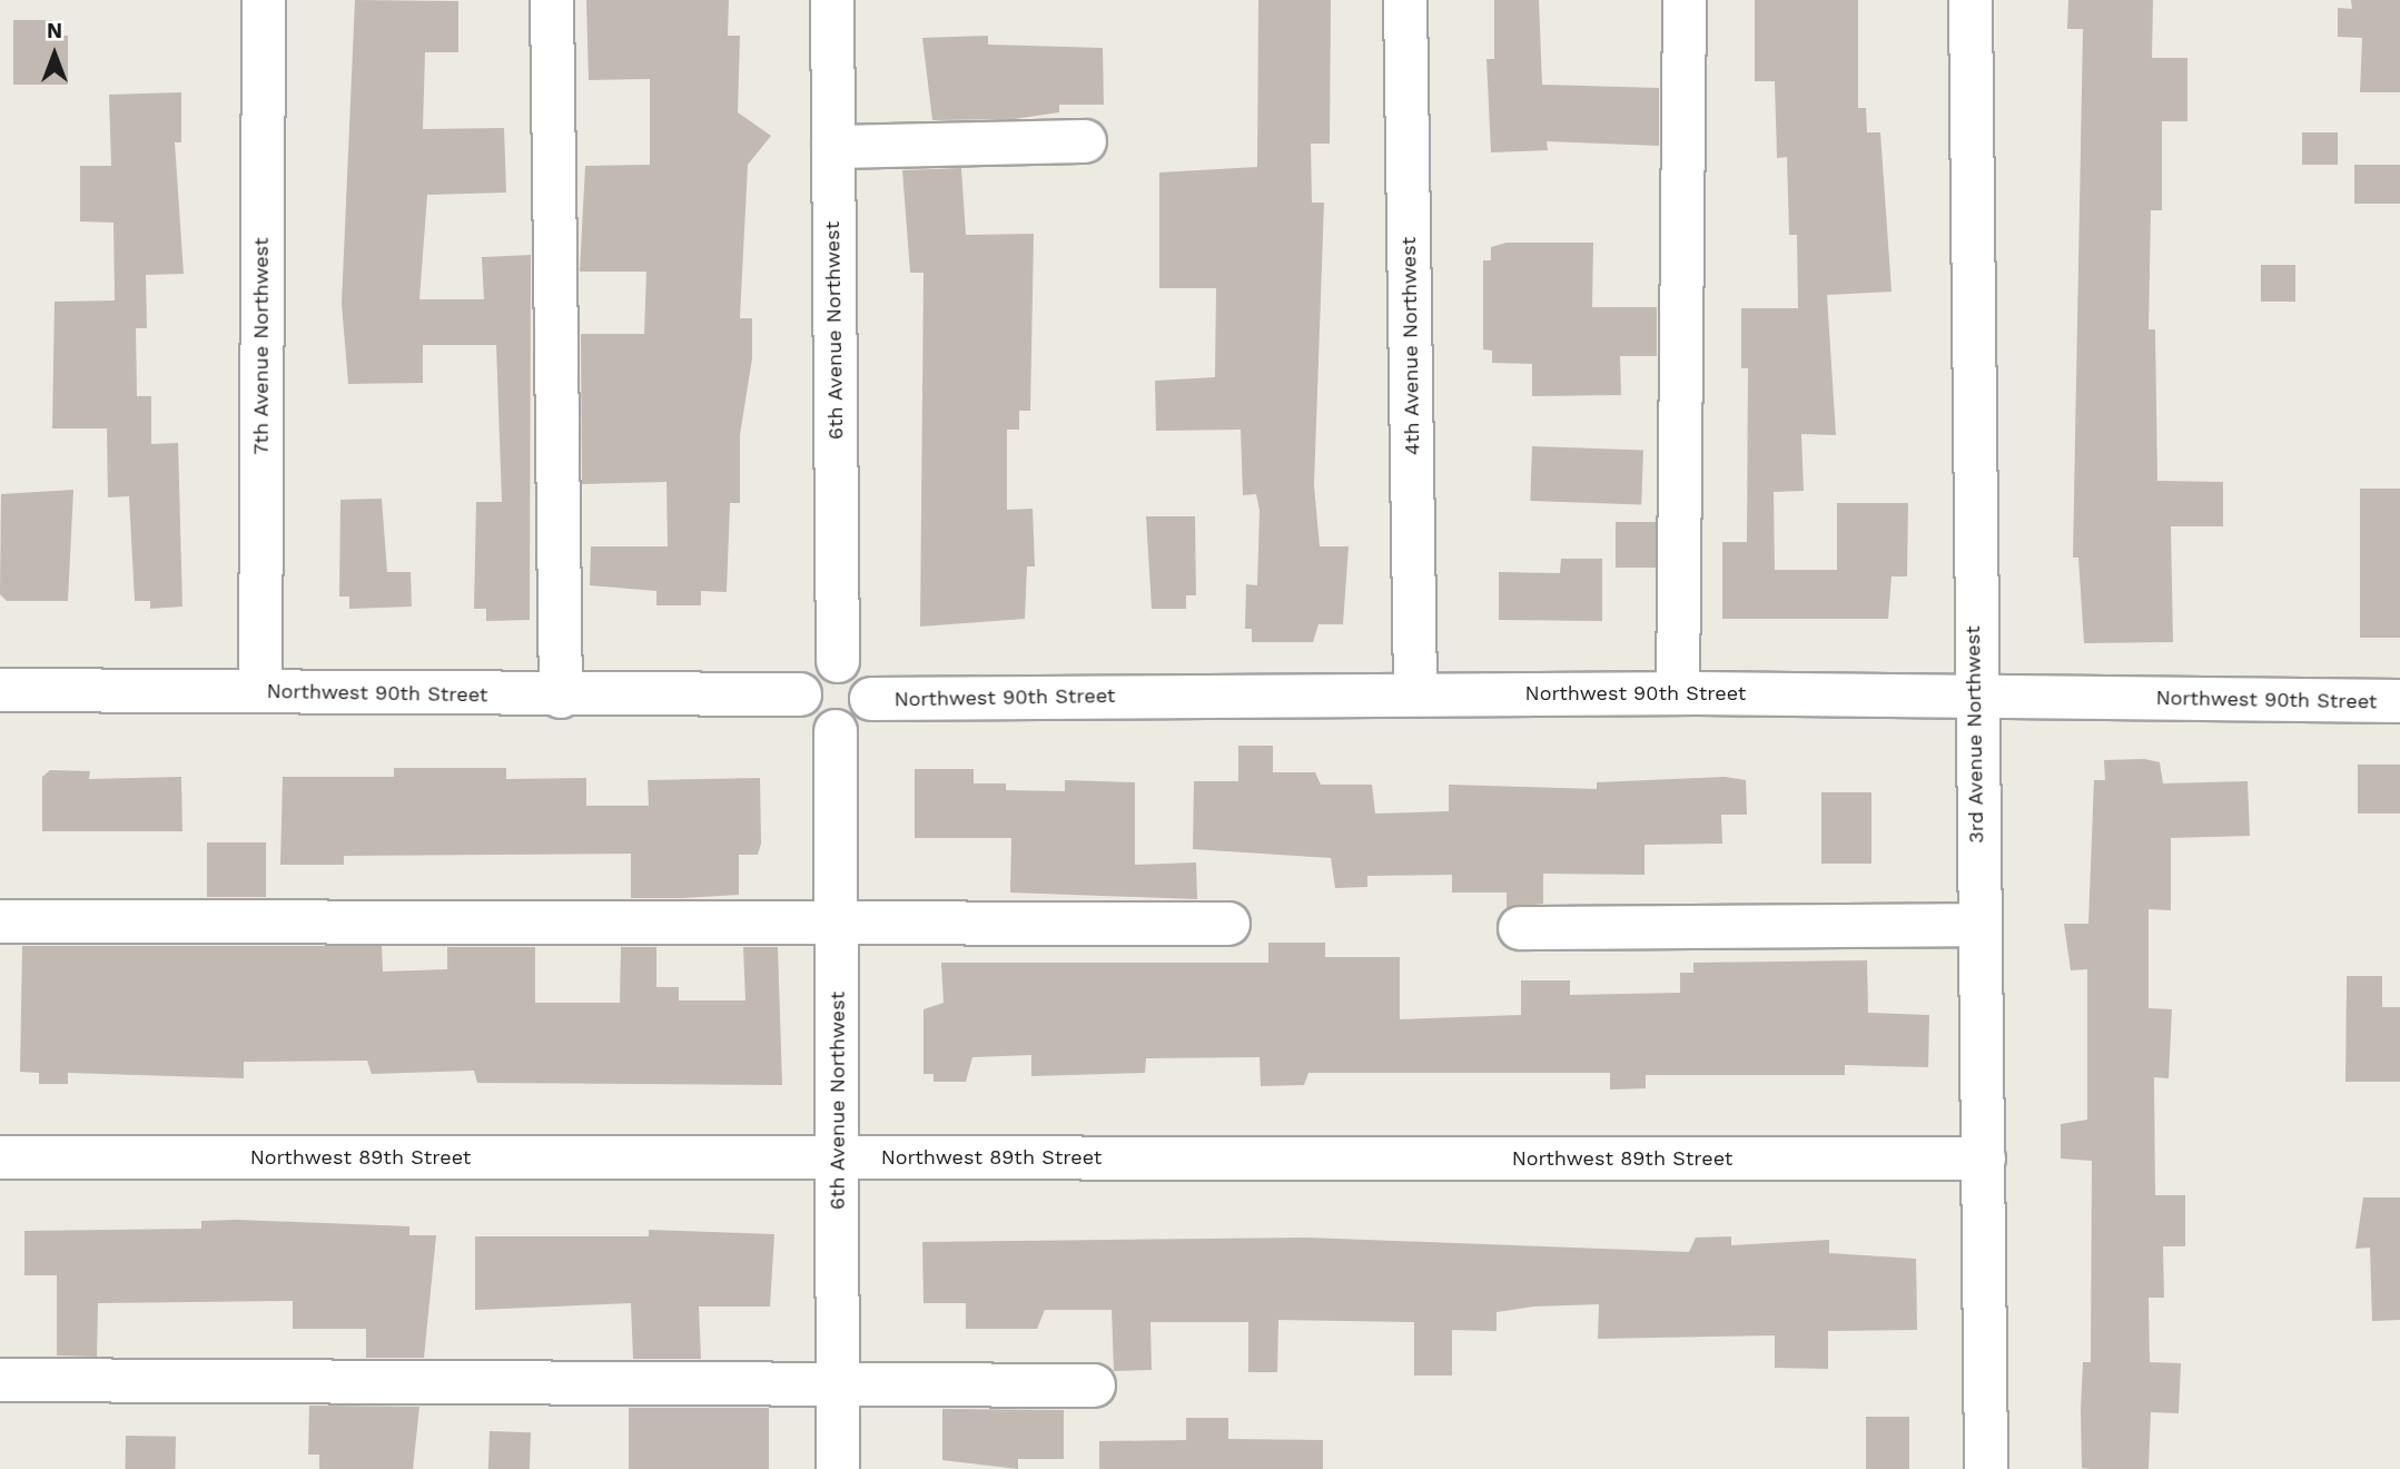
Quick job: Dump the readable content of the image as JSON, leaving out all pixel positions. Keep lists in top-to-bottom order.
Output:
{
  "streets": {
    "street": [
      "6th Avenue Northwest",
      "7th Avenue Northwest",
      "4th Avenue Northwest",
      "Northwest 90th Street",
      "3rd Avenue Northwest",
      "Northwest 89th Street"
    ]
  },
  "crossings": [
    ["6th Avenue Northwest", "Northwest 90th Street"],
    ["6th Avenue Northwest", "Northwest 89th Street"],
    ["7th Avenue Northwest", "Northwest 90th Street"],
    ["4th Avenue Northwest", "Northwest 90th Street"],
    ["Northwest 90th Street", "3rd Avenue Northwest"],
    ["3rd Avenue Northwest", "Northwest 89th Street"]
  ],
  "north": "top"
}
